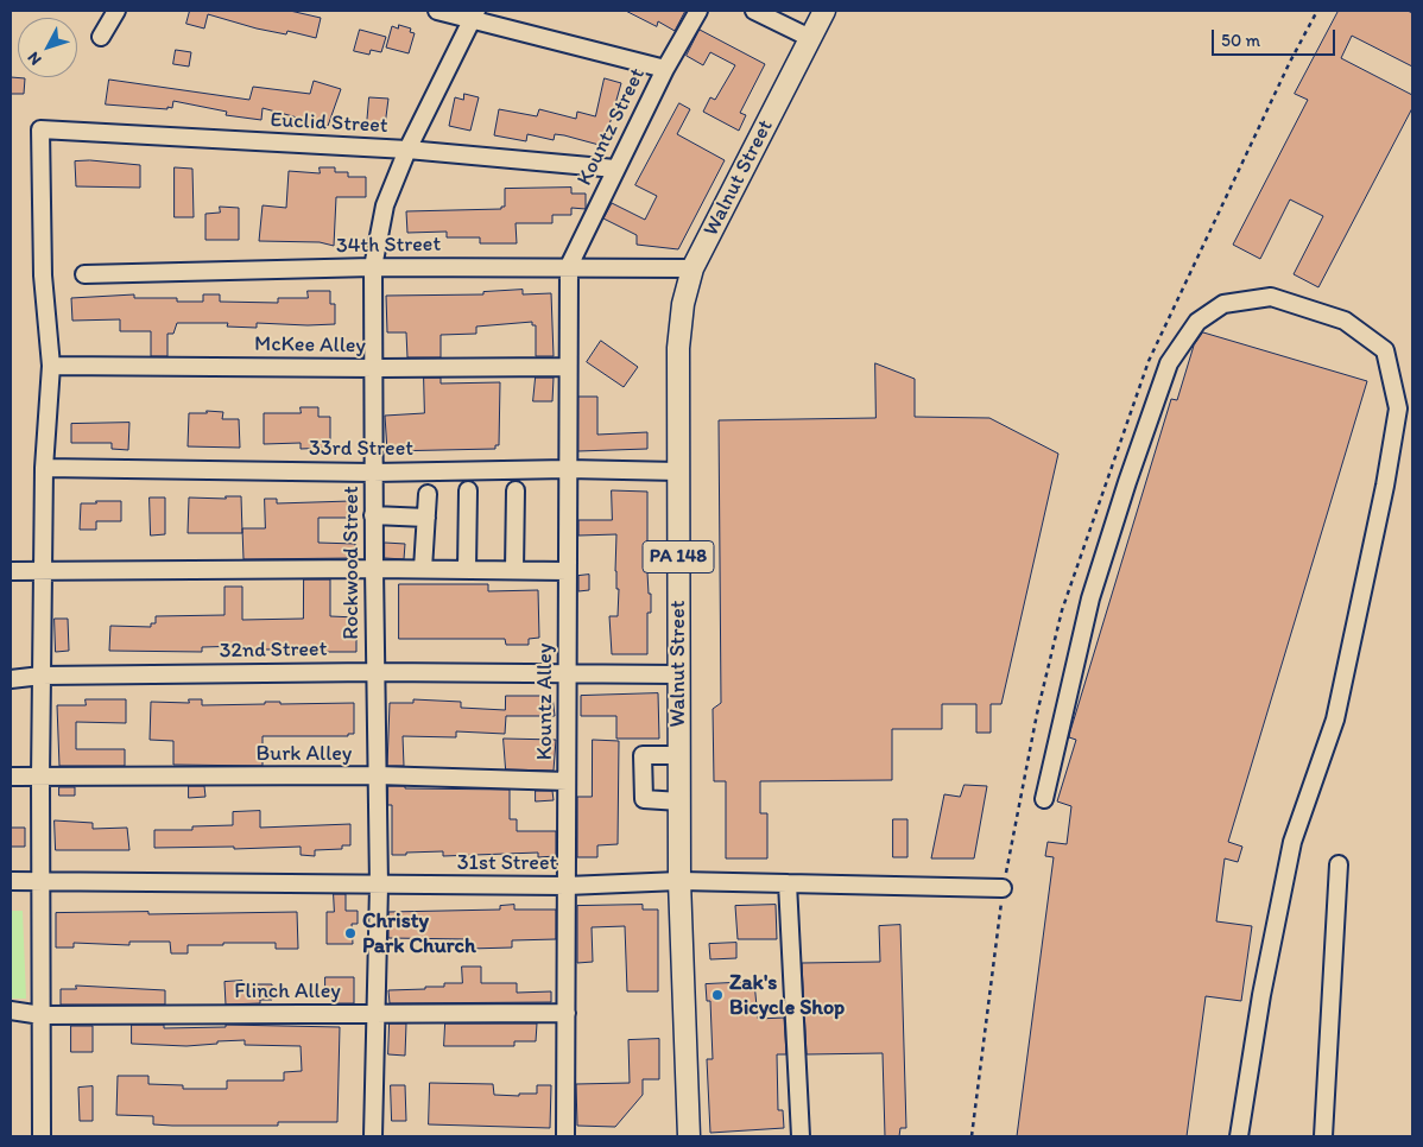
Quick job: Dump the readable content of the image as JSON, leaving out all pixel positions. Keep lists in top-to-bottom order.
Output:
{
  "streets": {
    "main road": ["Walnut Street", "PA 148"],
    "street": [
      "Euclid Street",
      "Kountz Street",
      "34th Street",
      "McKee Alley",
      "33rd Street",
      "Rockwood Street",
      "32nd Street",
      "Kountz Alley",
      "Burk Alley",
      "31st Street",
      "Flinch Alley"
    ]
  },
  "crossings": [
    ["Euclid Street", "Kountz Street"],
    ["Euclid Street", "McKee Alley"],
    ["Euclid Street", "Rockwood Street"],
    ["Kountz Street", "34th Street"],
    ["Kountz Street", "Kountz Alley"],
    ["Walnut Street", "34th Street"],
    ["Walnut Street", "33rd Street"],
    ["Walnut Street", "32nd Street"],
    ["Walnut Street", "31st Street"],
    ["34th Street", "Rockwood Street"],
    ["34th Street", "Kountz Alley"],
    ["McKee Alley", "Rockwood Street"],
    ["McKee Alley", "Kountz Alley"],
    ["33rd Street", "Rockwood Street"],
    ["33rd Street", "Kountz Alley"],
    ["Rockwood Street", "32nd Street"],
    ["Rockwood Street", "Burk Alley"],
    ["Rockwood Street", "31st Street"],
    ["Rockwood Street", "Flinch Alley"],
    ["32nd Street", "Kountz Alley"],
    ["Kountz Alley", "Burk Alley"],
    ["Kountz Alley", "31st Street"],
    ["Kountz Alley", "Flinch Alley"]
  ],
  "places": ["Christy Park Church", "Zak's Bicycle Shop"],
  "scale_bar": "50 m",
  "north": "bottom left"
}
